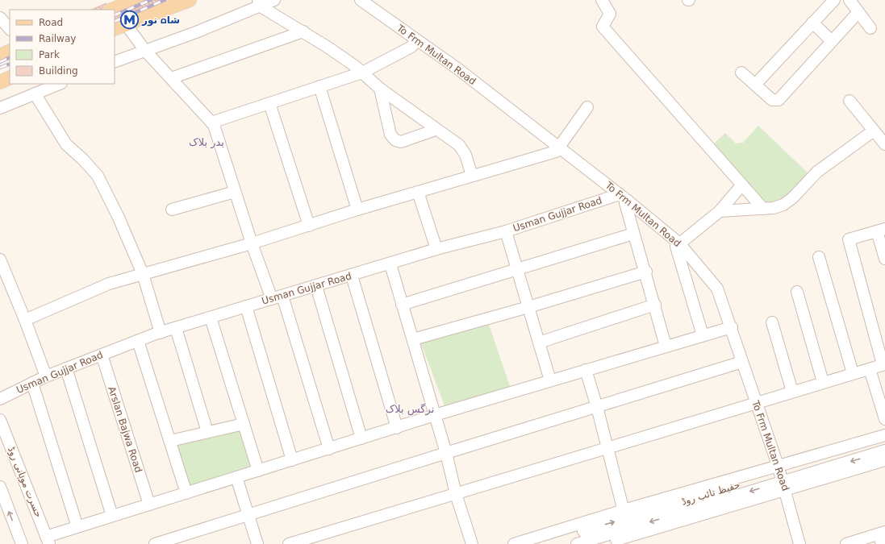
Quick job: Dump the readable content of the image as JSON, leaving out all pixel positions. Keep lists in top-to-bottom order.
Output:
{
  "streets": {
    "street": [
      "To Frm Multan Road",
      "Usman Gujjar Road",
      "Arslan Bajwa Road",
      "حسرت موہانی روڈ",
      "حفیظ تائب روڈ"
    ]
  },
  "crossings": [
    ["To Frm Multan Road", "Usman Gujjar Road"],
    ["To Frm Multan Road", "حفیظ تائب روڈ"],
    ["Usman Gujjar Road", "Arslan Bajwa Road"]
  ],
  "districts": ["بدر بلاک", "نرگس بلاک"],
  "places": {
    "metro station": ["شاہ نور"]
  },
  "legend": [
    "Road",
    "Railway",
    "Park",
    "Building"
  ]
}
